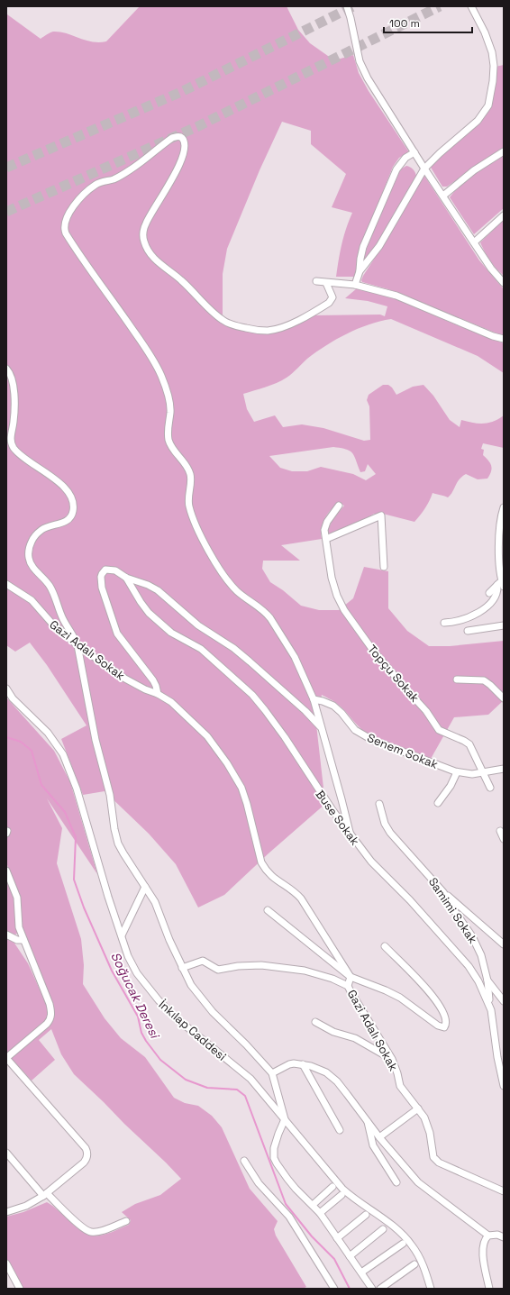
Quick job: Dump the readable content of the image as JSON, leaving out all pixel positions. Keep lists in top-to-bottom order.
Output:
{
  "streets": {
    "street": [
      "Gazi Adalı Sokak",
      "Topçu Sokak",
      "Senem Sokak",
      "Buse Sokak",
      "Samimi Sokak",
      "İnkılap Caddesi"
    ]
  },
  "crossings": [
    ["Gazi Adalı Sokak", "Buse Sokak"],
    ["Topçu Sokak", "Senem Sokak"],
    ["Buse Sokak", "Samimi Sokak"]
  ],
  "water": ["Soğucak Deresi"],
  "scale_bar": "100 m"
}
